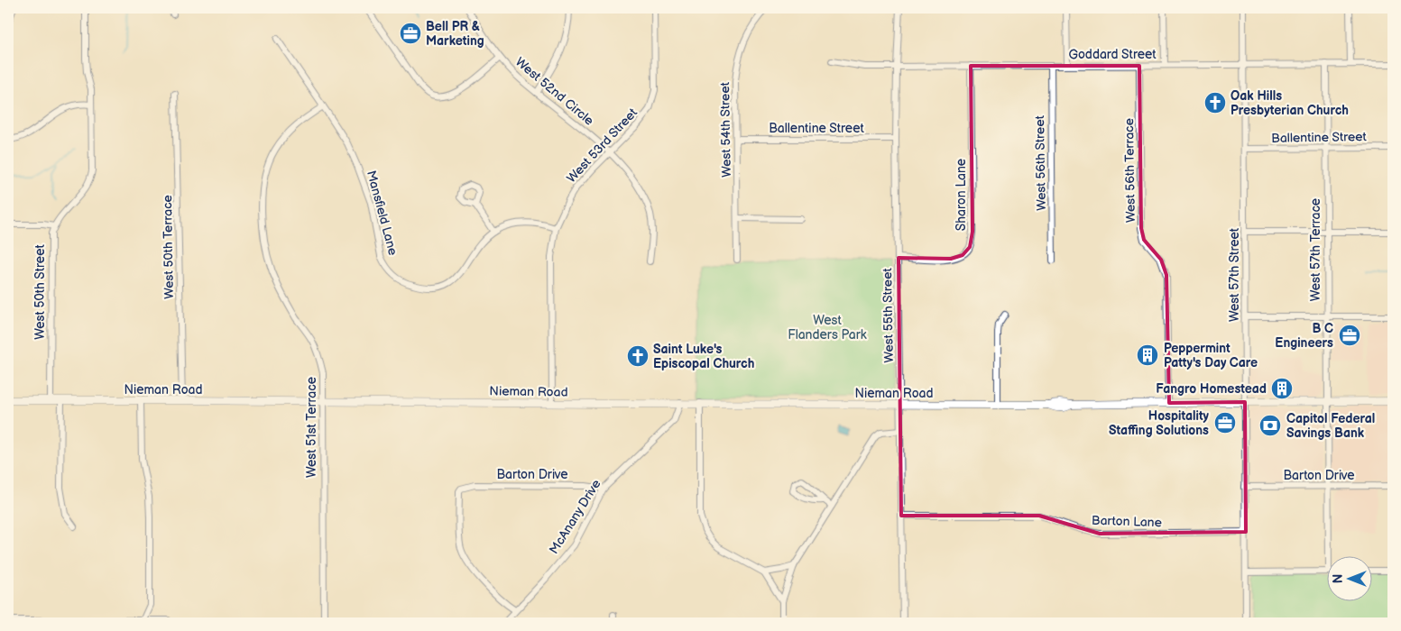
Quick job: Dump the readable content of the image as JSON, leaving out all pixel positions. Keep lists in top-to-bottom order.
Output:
{
  "streets": {
    "main road": ["Nieman Road"],
    "street": [
      "Goddard Street",
      "West 52nd Circle",
      "Ballentine Street",
      "West 54th Street",
      "West 53rd Street",
      "West 56th Street",
      "West 56th Terrace",
      "Sharon Lane",
      "Mansfield Lane",
      "West 50th Terrace",
      "West 57th Terrace",
      "West 57th Street",
      "West 50th Street",
      "West 55th Street",
      "West 51st Terrace",
      "Barton Drive",
      "McAnany Drive",
      "Barton Lane"
    ]
  },
  "crossings": [
    ["Goddard Street", "West 56th Street"],
    ["Goddard Street", "West 56th Terrace"],
    ["Goddard Street", "Sharon Lane"],
    ["Goddard Street", "West 57th Terrace"],
    ["Goddard Street", "West 57th Street"],
    ["Goddard Street", "West 55th Street"],
    ["West 52nd Circle", "West 53rd Street"],
    ["Ballentine Street", "West 54th Street"],
    ["Ballentine Street", "West 57th Terrace"],
    ["Ballentine Street", "West 57th Street"],
    ["Ballentine Street", "West 55th Street"],
    ["West 53rd Street", "Mansfield Lane"],
    ["West 53rd Street", "Nieman Road"],
    ["West 56th Terrace", "Nieman Road"],
    ["Sharon Lane", "West 55th Street"],
    ["Mansfield Lane", "West 51st Terrace"],
    ["West 50th Terrace", "Nieman Road"],
    ["West 57th Terrace", "Nieman Road"],
    ["West 57th Terrace", "Barton Drive"],
    ["West 57th Street", "Nieman Road"],
    ["West 57th Street", "Barton Drive"],
    ["West 57th Street", "Barton Lane"],
    ["West 50th Street", "Nieman Road"],
    ["West 55th Street", "Nieman Road"],
    ["West 55th Street", "Barton Lane"],
    ["Nieman Road", "West 51st Terrace"],
    ["Nieman Road", "McAnany Drive"],
    ["Barton Drive", "McAnany Drive"]
  ],
  "parks": ["West Flanders Park"],
  "places": {
    "office": ["Bell PR & Marketing", "B C Engineers", "Hospitality Staffing Solutions"],
    "church": ["Oak Hills Presbyterian Church", "Saint Luke's Episcopal Church"],
    "building": ["Peppermint Patty's Day Care", "Fangro Homestead"],
    "bank": ["Capitol Federal Savings Bank"]
  },
  "north": "left"
}
